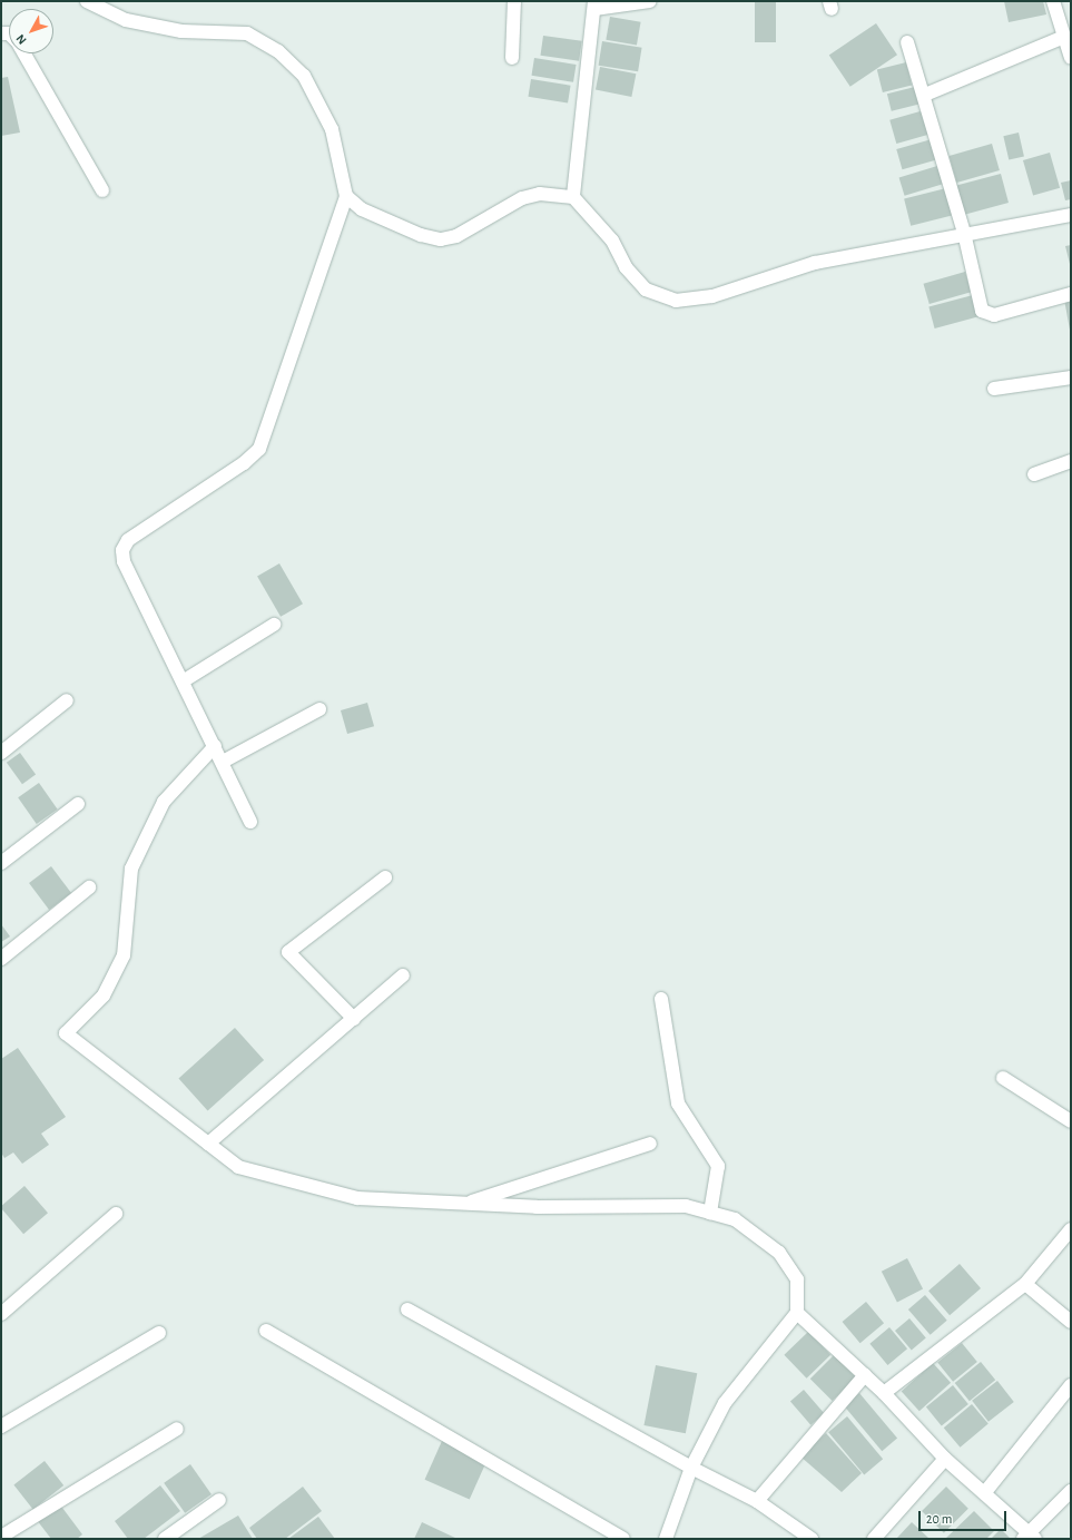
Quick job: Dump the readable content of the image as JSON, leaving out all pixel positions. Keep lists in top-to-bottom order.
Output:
{
  "scale_bar": "20 m",
  "north": "bottom left"
}
